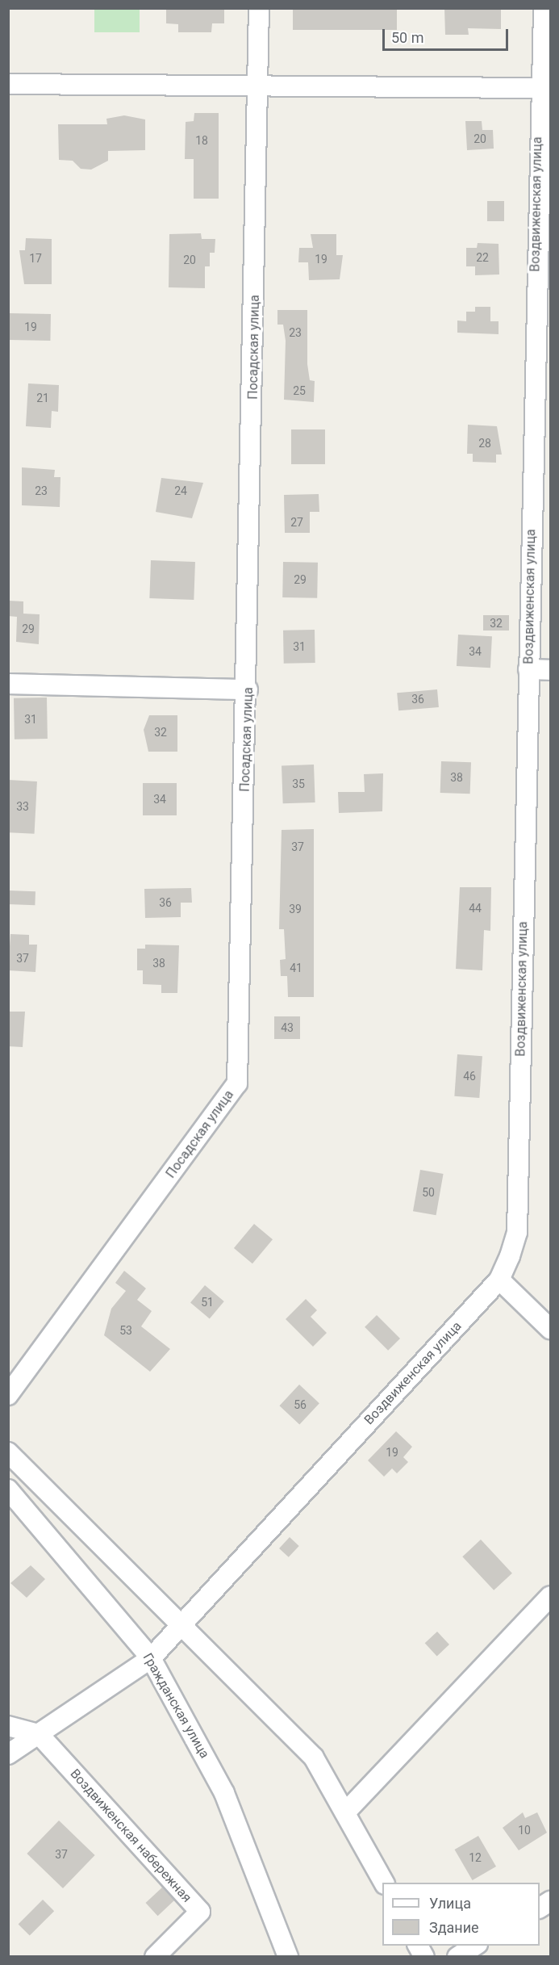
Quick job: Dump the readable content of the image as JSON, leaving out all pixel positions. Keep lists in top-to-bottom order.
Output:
{
  "streets": {
    "street": [
      "Воздвиженская улица",
      "Посадская улица",
      "Гражданская улица",
      "Воздвиженская набережная"
    ]
  },
  "crossings": [
    ["Воздвиженская улица", "Гражданская улица"],
    ["Воздвиженская улица", "Воздвиженская набережная"]
  ],
  "house_numbers": [
    "20",
    "18",
    "22",
    "17",
    "19",
    "20",
    "19",
    "23",
    "25",
    "21",
    "28",
    "23",
    "24",
    "27",
    "29",
    "32",
    "29",
    "31",
    "34",
    "36",
    "31",
    "32",
    "38",
    "35",
    "34",
    "33",
    "37",
    "36",
    "44",
    "39",
    "37",
    "38",
    "41",
    "43",
    "46",
    "50",
    "51",
    "53",
    "56",
    "19",
    "10",
    "37",
    "12"
  ],
  "legend": ["Улица", "Здание"],
  "scale_bar": "50 m"
}
